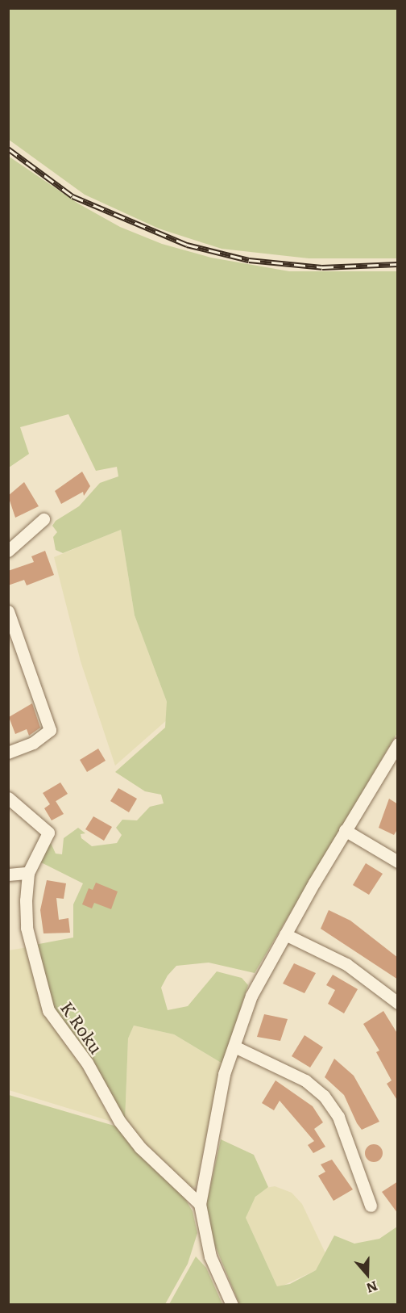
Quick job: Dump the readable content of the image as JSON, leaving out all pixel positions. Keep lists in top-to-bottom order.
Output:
{
  "streets": {
    "street": ["K Roku"]
  },
  "north": "bottom"
}
